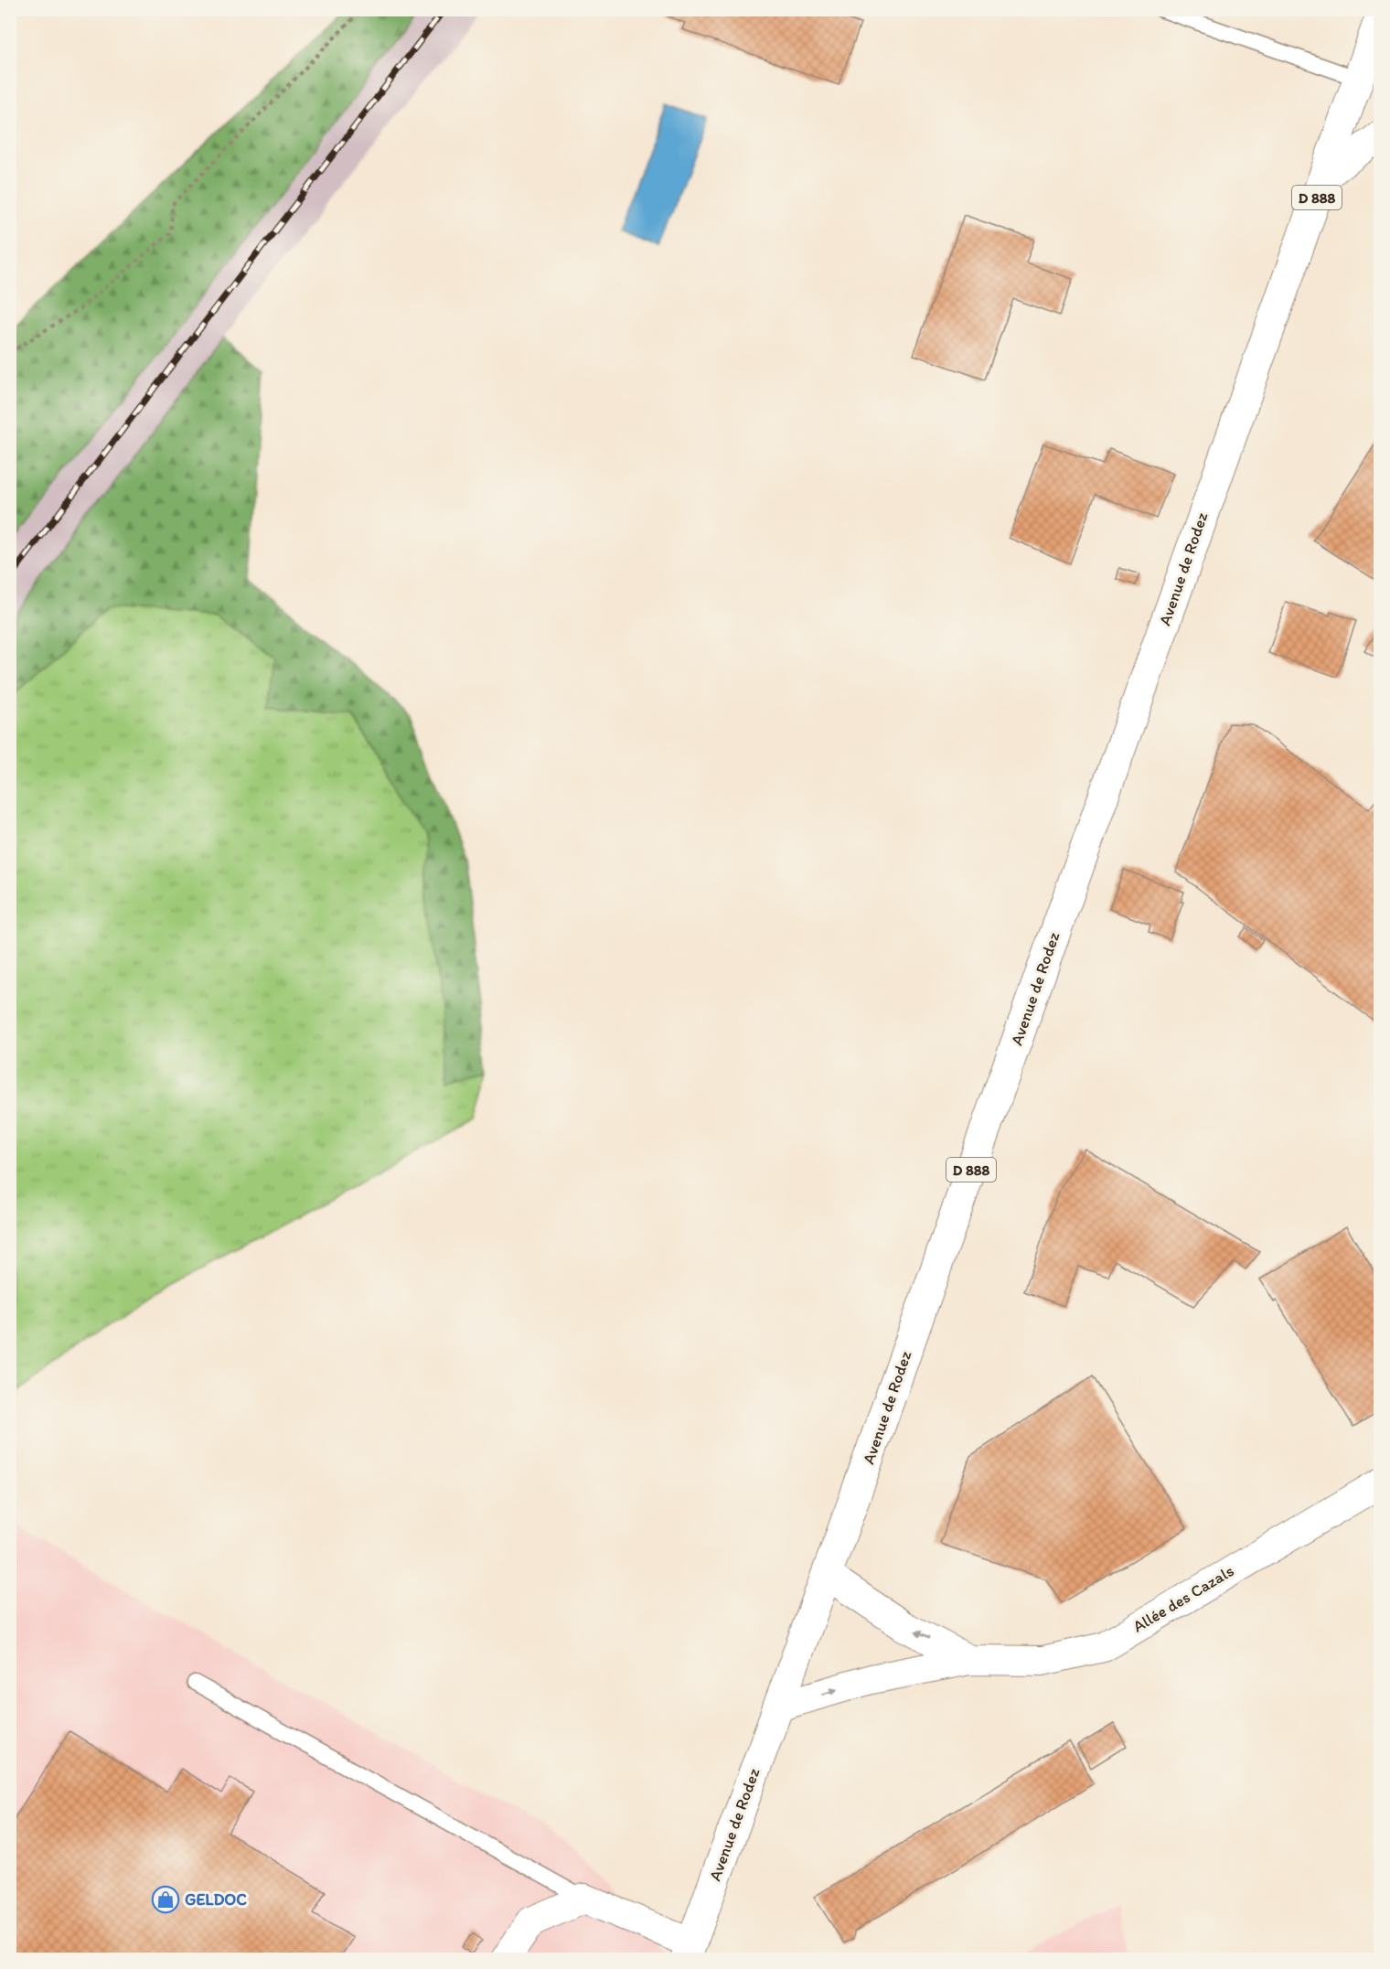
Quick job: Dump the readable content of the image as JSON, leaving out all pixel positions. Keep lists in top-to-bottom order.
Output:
{
  "streets": {
    "main road": ["D 888", "Avenue de Rodez"],
    "street": ["Allée des Cazals"]
  },
  "crossings": [
    ["Avenue de Rodez", "Allée des Cazals"]
  ],
  "places": {
    "shop": ["GELDOC"]
  }
}
